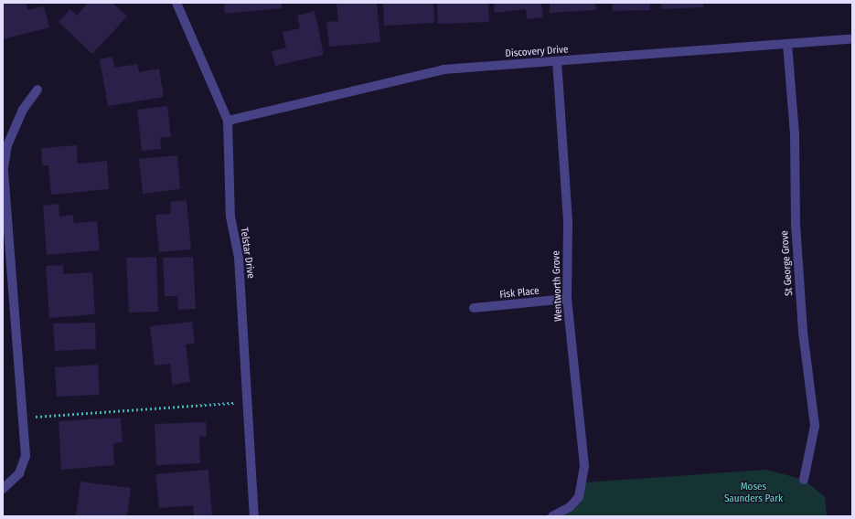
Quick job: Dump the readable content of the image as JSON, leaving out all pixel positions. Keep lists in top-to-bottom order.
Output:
{
  "streets": {
    "street": [
      "Discovery Drive",
      "Telstar Drive",
      "St George Grove",
      "Wentworth Grove",
      "Fisk Place"
    ]
  },
  "crossings": [
    ["Discovery Drive", "Telstar Drive"],
    ["Discovery Drive", "St George Grove"],
    ["Discovery Drive", "Wentworth Grove"],
    ["Wentworth Grove", "Fisk Place"]
  ],
  "parks": ["Moses Saunders Park"]
}
